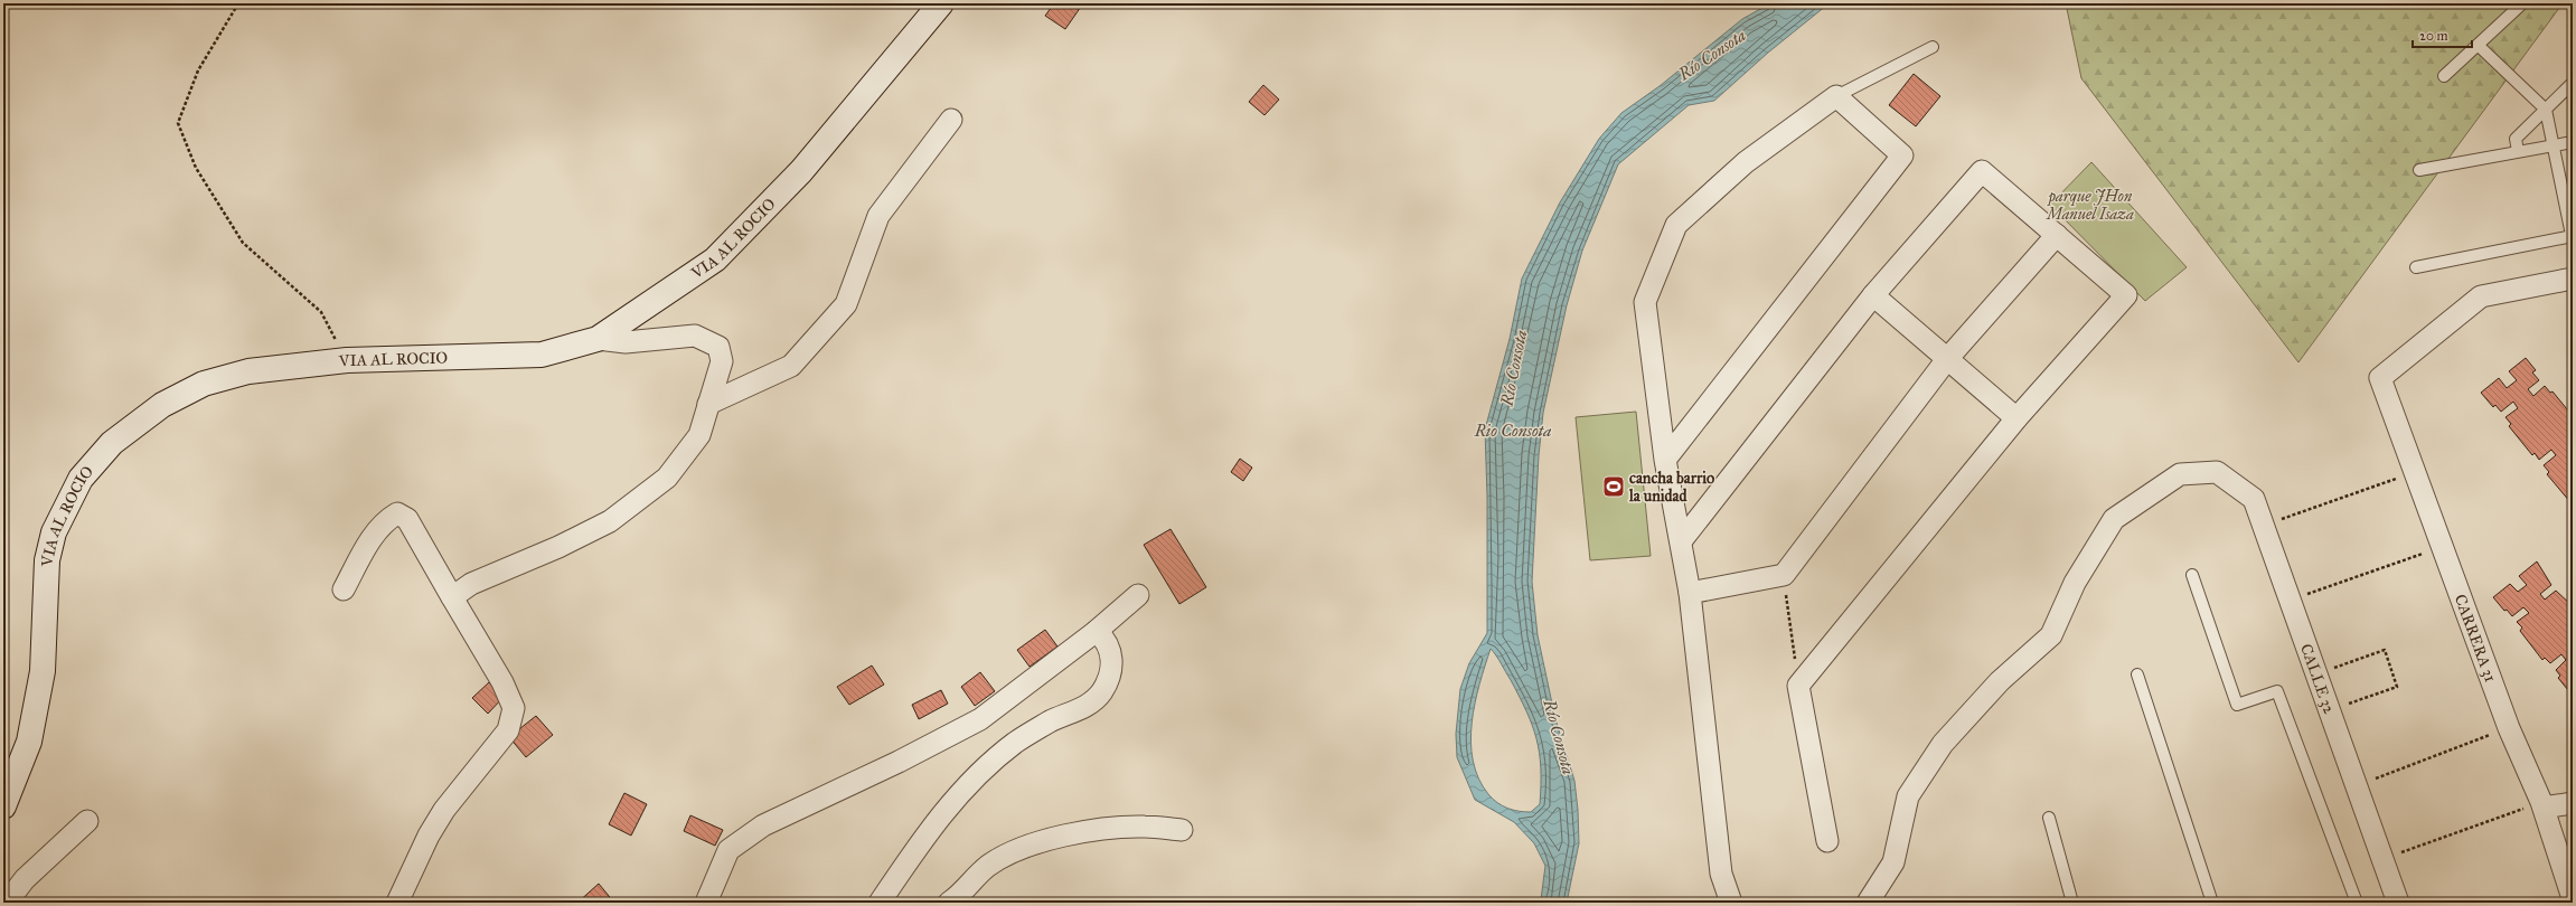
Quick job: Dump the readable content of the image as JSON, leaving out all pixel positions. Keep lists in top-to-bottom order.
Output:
{
  "streets": {
    "main road": ["VIA AL ROCIO"],
    "street": ["CARRERA 31", "CALLE 32"]
  },
  "water": ["Río Consota", "Rio Consota"],
  "parks": ["parque JHon Manuel Isaza"],
  "places": {
    "sports": ["cancha barrio la unidad"]
  },
  "scale_bar": "20 m"
}
